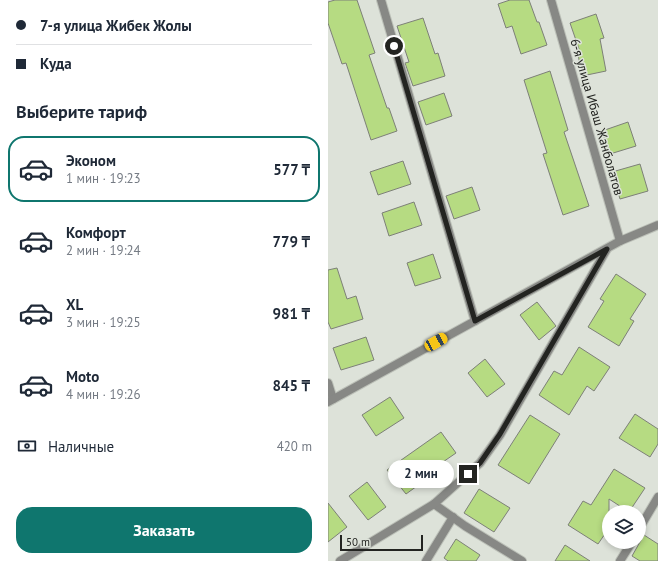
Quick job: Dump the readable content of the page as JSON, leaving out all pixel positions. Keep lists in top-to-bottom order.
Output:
{
  "streets": {
    "street": ["6-я улица Ибаш Жанболатов"]
  },
  "scale_bar": "50 m",
  "page": {
    "banner": ["7-я улица Жибек Жолы", "Куда"],
    "heading": "Выберите тариф",
    "list": [
      {
        "name": "Эконом",
        "note": "1 мин · 19:23",
        "value": "577 ₸"
      },
      {
        "name": "Комфорт",
        "note": "2 мин · 19:24",
        "value": "779 ₸"
      },
      {
        "name": "XL",
        "note": "3 мин · 19:25",
        "value": "981 ₸"
      },
      {
        "name": "Moto",
        "note": "4 мин · 19:26",
        "value": "845 ₸"
      }
    ],
    "pay": ["Наличные", "420 m"],
    "bubble": "2 мин",
    "buttons": "Заказать",
    "scale": "50 m"
  }
}
